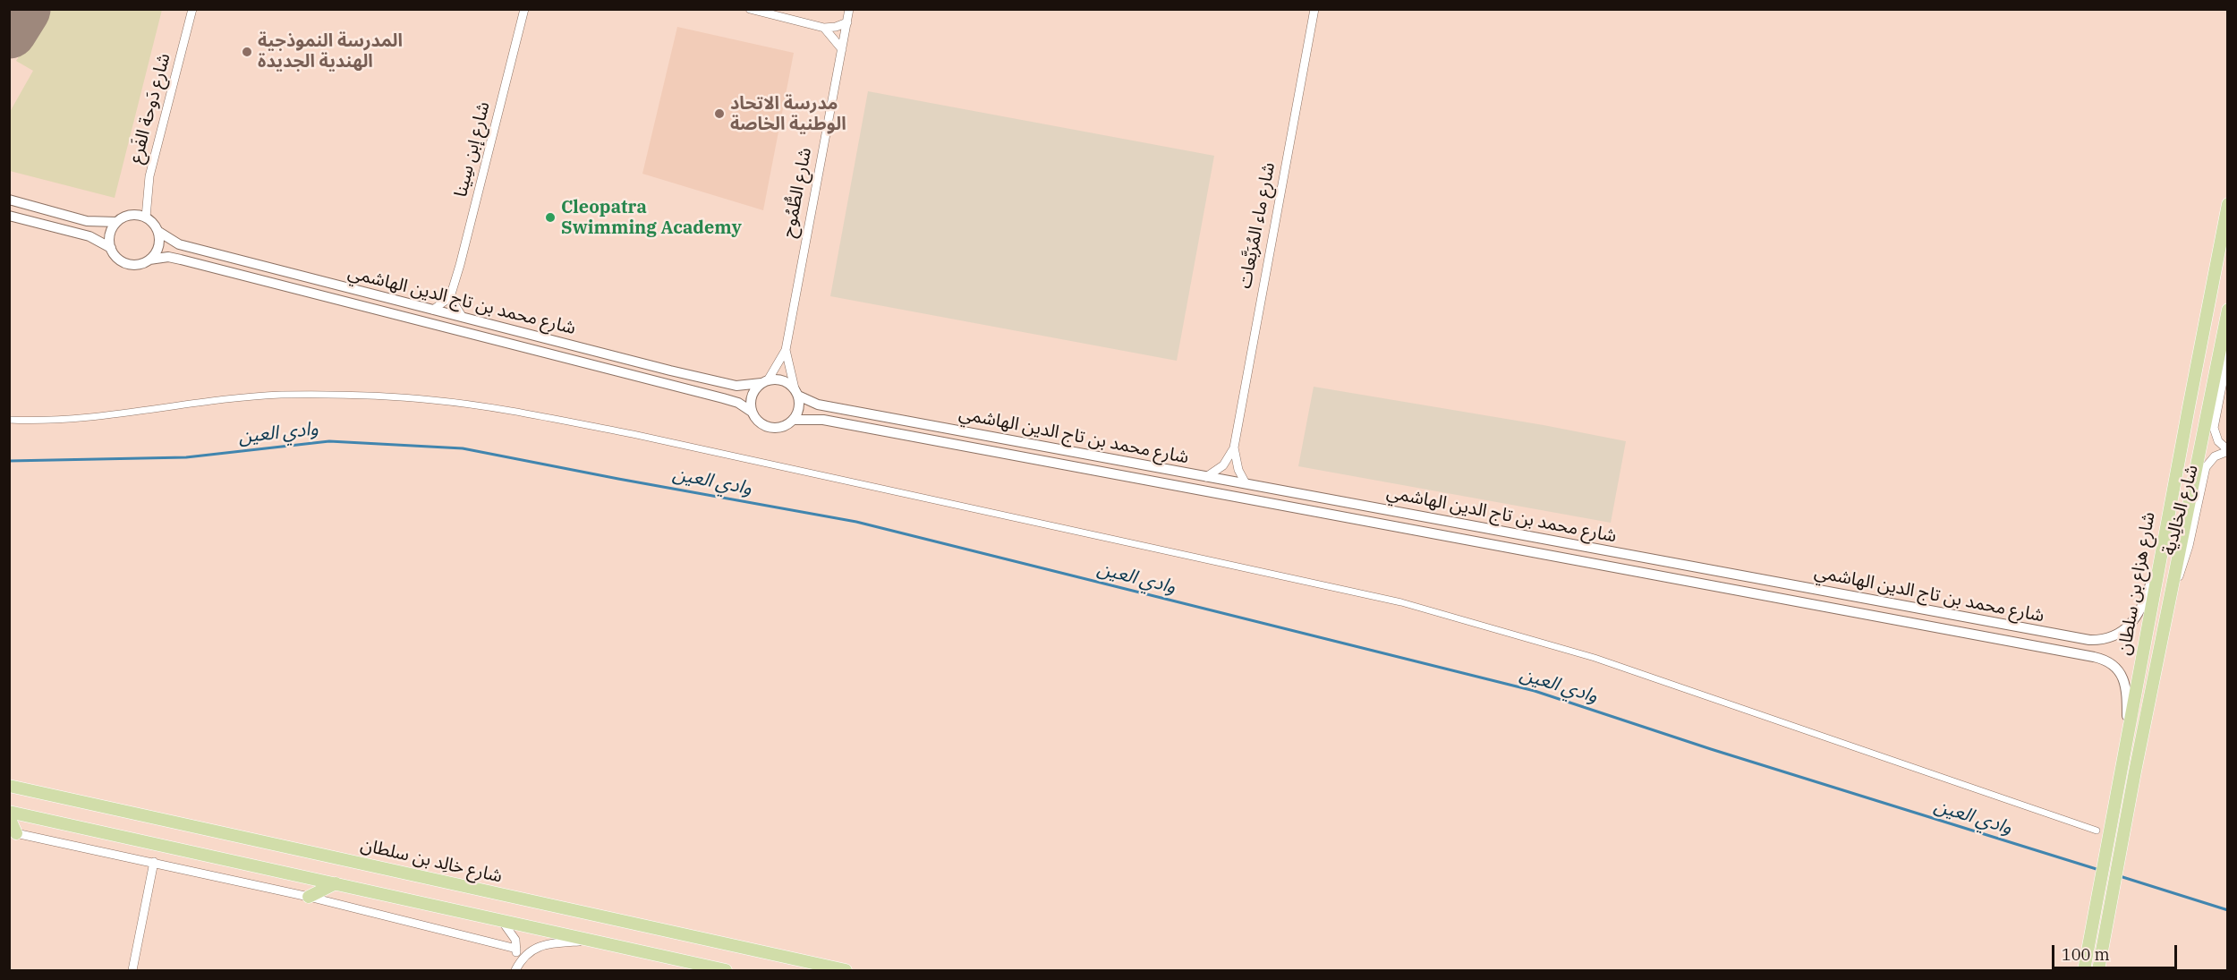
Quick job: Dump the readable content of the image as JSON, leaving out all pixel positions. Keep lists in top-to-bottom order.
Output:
{
  "streets": {
    "main road": ["شارع هزاع بن سلطان", "شارع خالِد بن سلطان"],
    "street": [
      "شارع دَوحة الفَرع",
      "شارع إبن سِينا",
      "شارع الطُّمُوح",
      "شارع ماء المُرَبَّعات",
      "شارع محمد بن تاج الدين الهاشمي",
      "شارع الخالِدية"
    ]
  },
  "crossings": [
    ["شارع دَوحة الفَرع", "شارع محمد بن تاج الدين الهاشمي"],
    ["شارع الطُّمُوح", "شارع محمد بن تاج الدين الهاشمي"],
    ["شارع ماء المُرَبَّعات", "شارع محمد بن تاج الدين الهاشمي"],
    ["شارع محمد بن تاج الدين الهاشمي", "شارع هزاع بن سلطان"],
    ["شارع الخالِدية", "شارع هزاع بن سلطان"]
  ],
  "water": ["وادي العين"],
  "places": ["المدرسة النموذجية الهندية الجديدة", "مدرسة الاتحاد الوطنية الخاصة", "Cleopatra Swimming Academy"],
  "scale_bar": "100 m"
}
